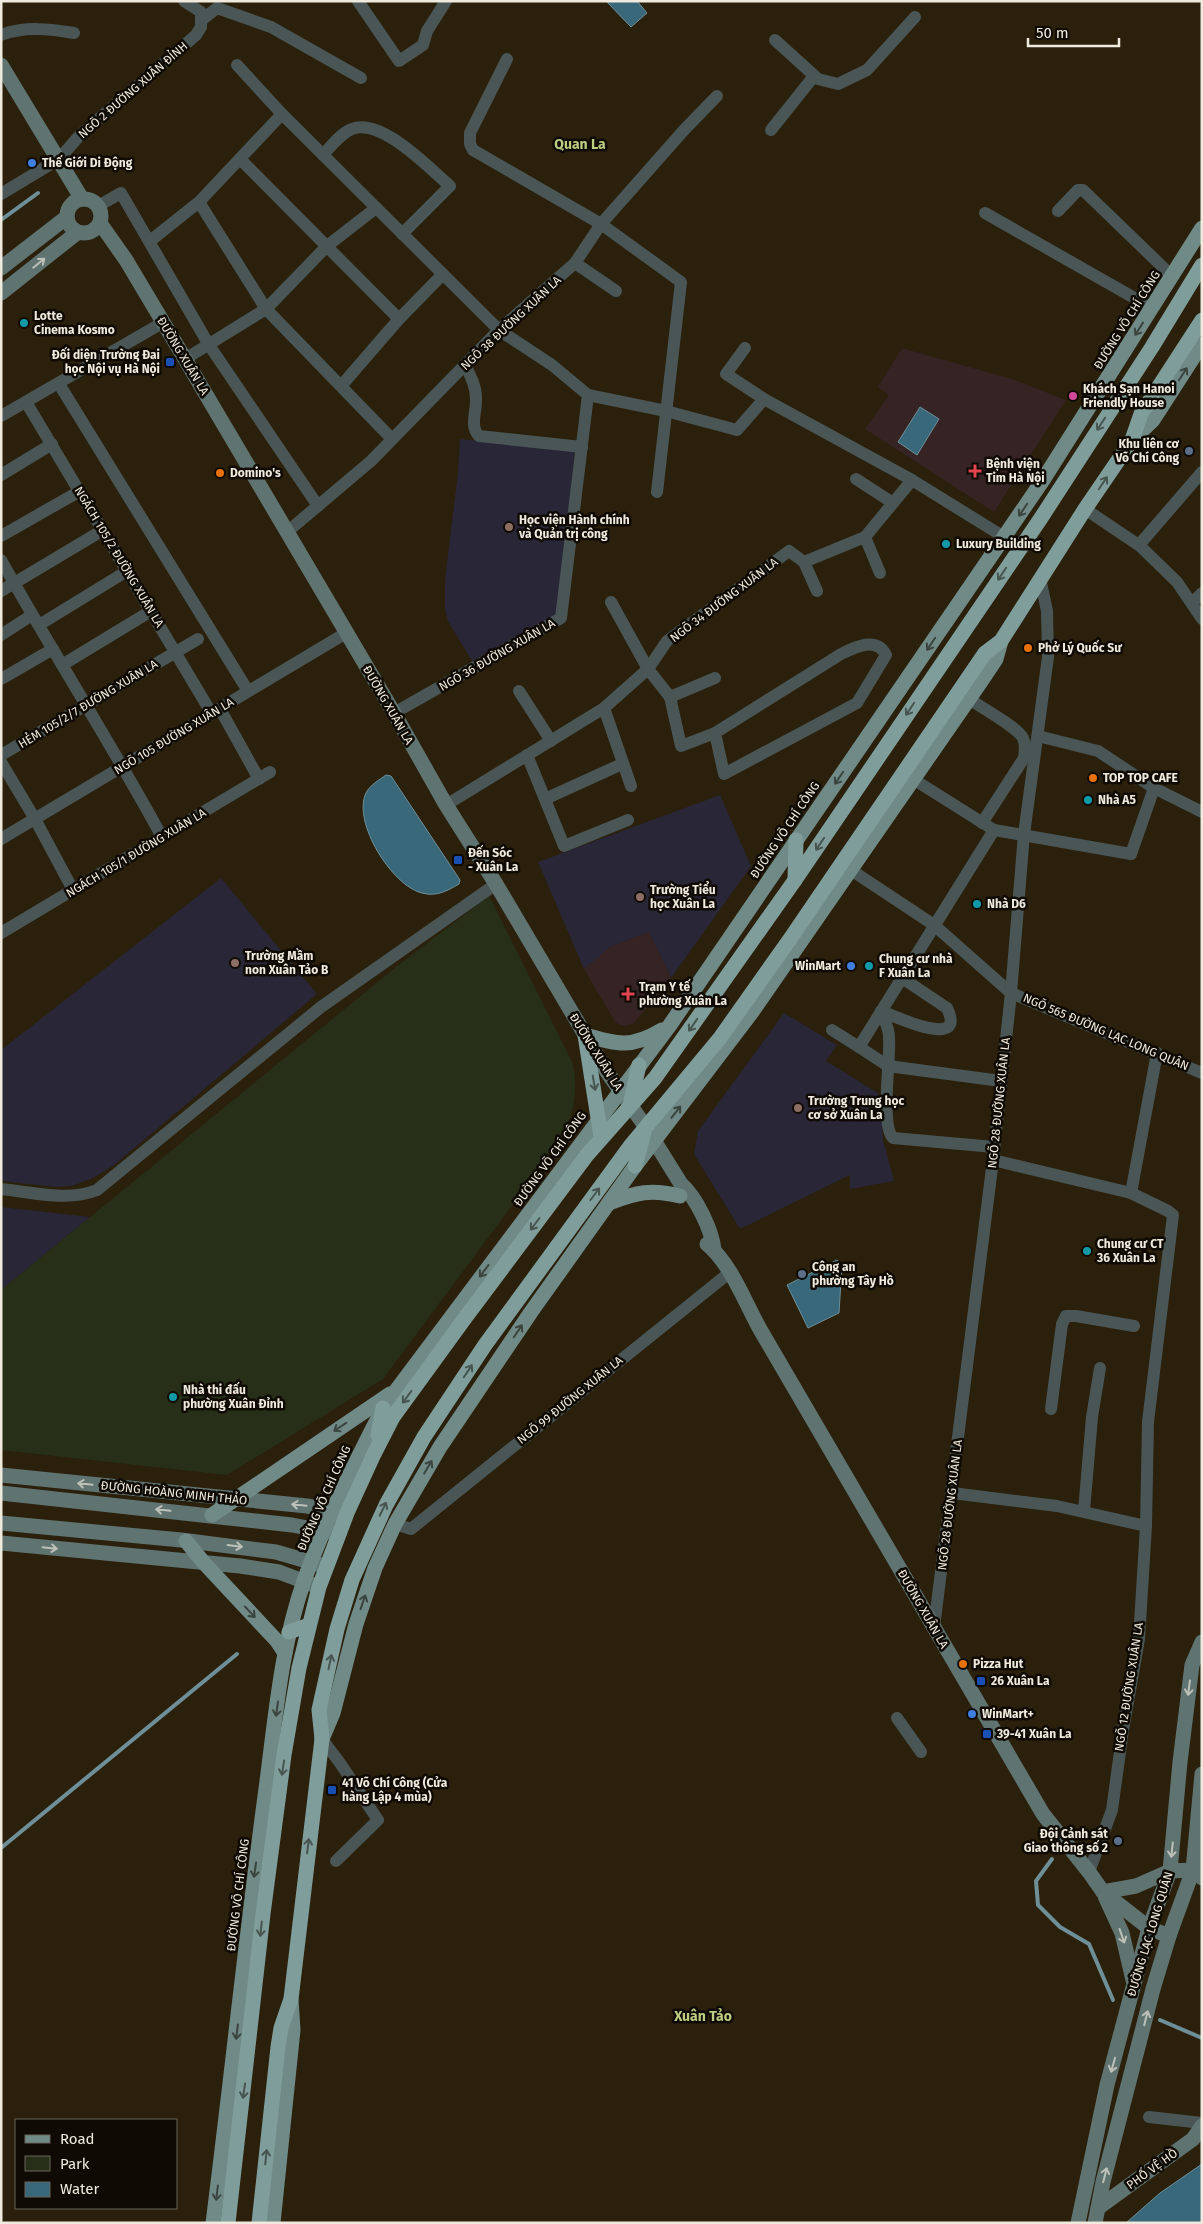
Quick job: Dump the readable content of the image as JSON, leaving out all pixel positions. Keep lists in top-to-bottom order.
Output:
{
  "streets": {
    "highway": ["ĐƯỜNG VÕ CHÍ CÔNG"],
    "street": [
      "NGÕ 2 ĐƯỜNG XUÂN ĐỈNH",
      "NGÕ 38 ĐƯỜNG XUÂN LA",
      "ĐƯỜNG XUÂN LA",
      "NGÁCH 105/2 ĐƯỜNG XUÂN LA",
      "NGÕ 34 ĐƯỜNG XUÂN LA",
      "NGÕ 36 ĐƯỜNG XUÂN LA",
      "HẺM 105/2/7 ĐƯỜNG XUÂN LA",
      "NGÕ 105 ĐƯỜNG XUÂN LA",
      "NGÁCH 105/1 ĐƯỜNG XUÂN LA",
      "NGÕ 565 ĐƯỜNG LẠC LONG QUÂN",
      "NGÕ 28 ĐƯỜNG XUÂN LA",
      "NGÕ 99 ĐƯỜNG XUÂN LA",
      "ĐƯỜNG HOÀNG MINH THẢO",
      "NGÕ 12 ĐƯỜNG XUÂN LA",
      "ĐƯỜNG LẠC LONG QUÂN",
      "PHỐ VỆ HỒ"
    ]
  },
  "crossings": [
    ["ĐƯỜNG VÕ CHÍ CÔNG", "ĐƯỜNG XUÂN LA"],
    ["ĐƯỜNG VÕ CHÍ CÔNG", "ĐƯỜNG HOÀNG MINH THẢO"],
    ["NGÕ 38 ĐƯỜNG XUÂN LA", "ĐƯỜNG XUÂN LA"],
    ["ĐƯỜNG XUÂN LA", "NGÕ 34 ĐƯỜNG XUÂN LA"],
    ["ĐƯỜNG XUÂN LA", "NGÕ 36 ĐƯỜNG XUÂN LA"],
    ["ĐƯỜNG XUÂN LA", "NGÕ 105 ĐƯỜNG XUÂN LA"],
    ["ĐƯỜNG XUÂN LA", "NGÕ 28 ĐƯỜNG XUÂN LA"],
    ["ĐƯỜNG XUÂN LA", "NGÕ 99 ĐƯỜNG XUÂN LA"],
    ["ĐƯỜNG XUÂN LA", "NGÕ 12 ĐƯỜNG XUÂN LA"],
    ["ĐƯỜNG XUÂN LA", "ĐƯỜNG LẠC LONG QUÂN"],
    ["NGÁCH 105/2 ĐƯỜNG XUÂN LA", "HẺM 105/2/7 ĐƯỜNG XUÂN LA"],
    ["NGÁCH 105/2 ĐƯỜNG XUÂN LA", "NGÕ 105 ĐƯỜNG XUÂN LA"],
    ["NGÁCH 105/2 ĐƯỜNG XUÂN LA", "NGÁCH 105/1 ĐƯỜNG XUÂN LA"],
    ["NGÕ 105 ĐƯỜNG XUÂN LA", "NGÁCH 105/1 ĐƯỜNG XUÂN LA"],
    ["NGÕ 565 ĐƯỜNG LẠC LONG QUÂN", "NGÕ 28 ĐƯỜNG XUÂN LA"],
    ["ĐƯỜNG LẠC LONG QUÂN", "PHỐ VỆ HỒ"]
  ],
  "districts": ["Quan La", "Xuân Tảo"],
  "places": {
    "other": [
      "Thế Giới Di Động",
      "Lotte Cinema Kosmo",
      "Khách Sạn Hanoi Friendly House",
      "Khu liên cơ Võ Chí Công",
      "Domino's",
      "Học viện Hành chính và Quản trị công",
      "Luxury Building",
      "Phở Lý Quốc Sư",
      "TOP TOP CAFE",
      "Nhà A5",
      "Trường Tiểu học Xuân La",
      "Nhà D6",
      "Trường Mầm non Xuân Tảo B",
      "WinMart",
      "Chung cư nhà F Xuân La",
      "Trường Trung học cơ sở Xuân La",
      "Chung cư CT 36 Xuân La",
      "Công an phường Tây Hồ",
      "Nhà thi đấu phường Xuân Đỉnh",
      "Pizza Hut",
      "WinMart+",
      "Đội Cảnh sát Giao thông số 2"
    ],
    "transit": [
      "Đối diện Trường Đại học Nội vụ Hà Nội",
      "Đến Sóc - Xuân La",
      "26 Xuân La",
      "39-41 Xuân La",
      "41 Võ Chí Công (Cửa hàng Lập 4 mùa)"
    ],
    "health": ["Bệnh viện Tim Hà Nội", "Trạm Y tế phường Xuân La"]
  },
  "legend": ["Road", "Park", "Water"],
  "scale_bar": "50 m"
}
